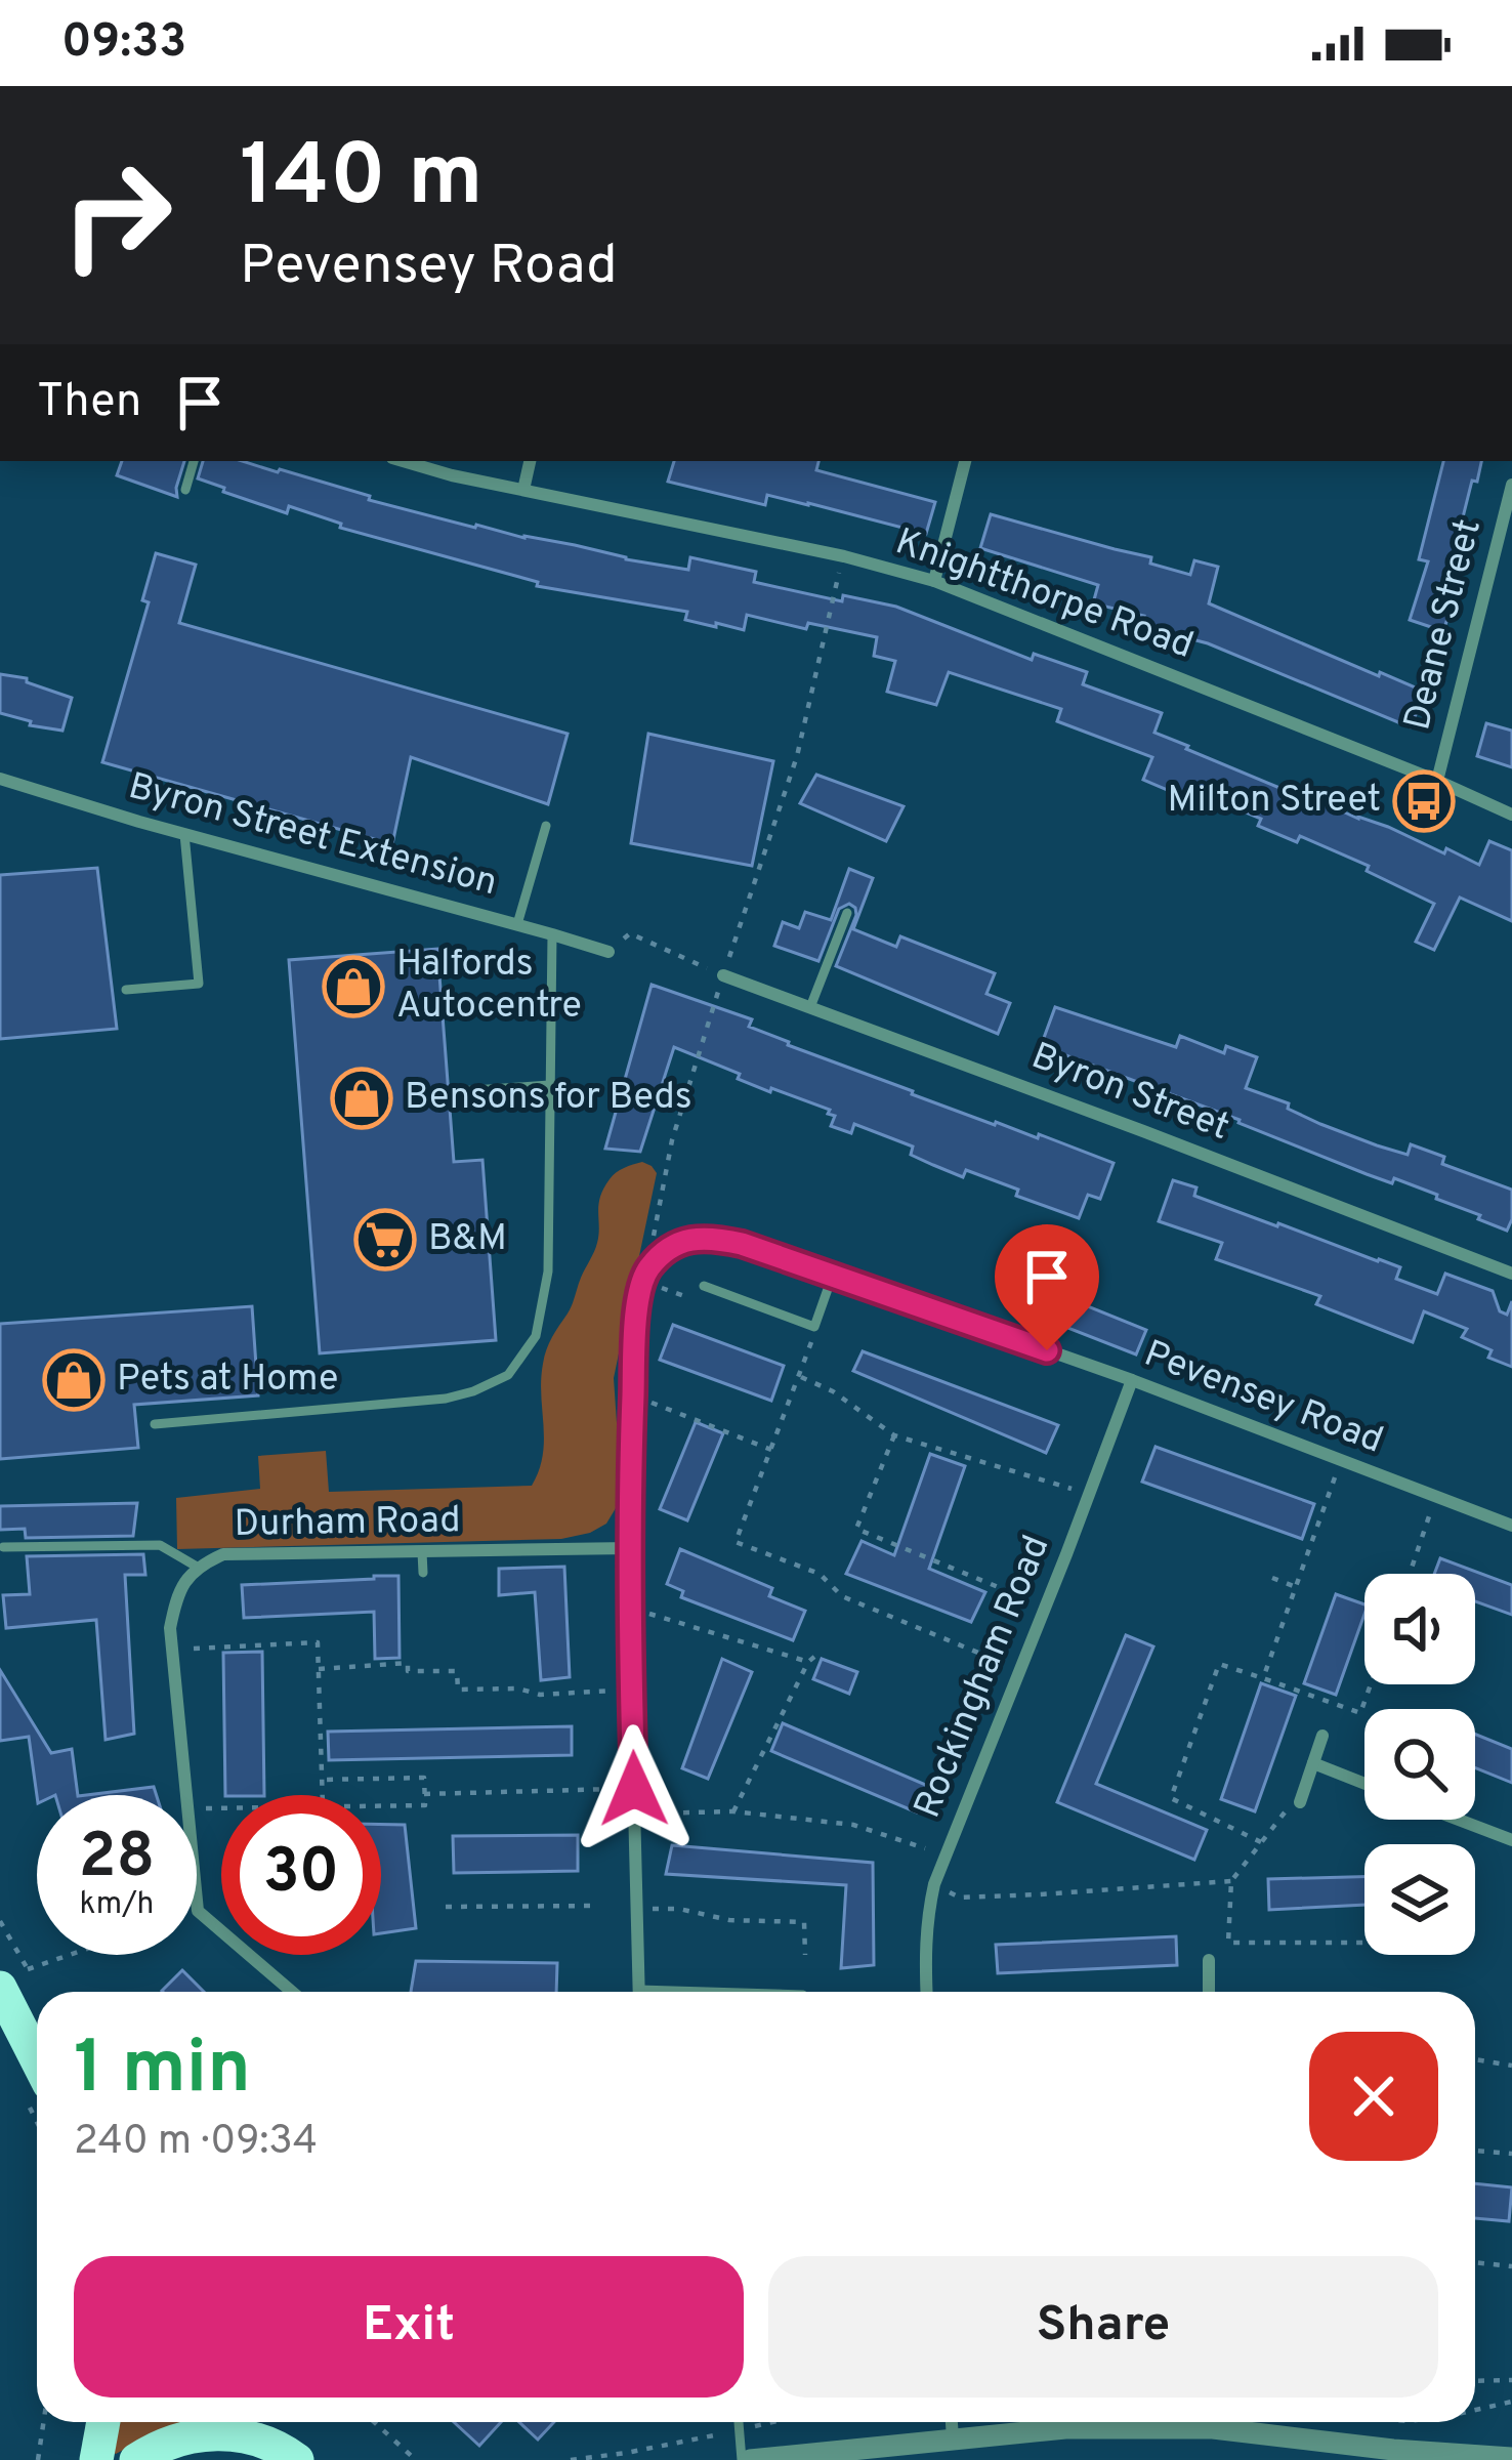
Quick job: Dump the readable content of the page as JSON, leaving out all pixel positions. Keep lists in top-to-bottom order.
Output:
{
  "streets": {
    "street": [
      "Knightthorpe Road",
      "Deane Street",
      "Byron Street Extension",
      "Byron Street",
      "Pevensey Road",
      "Durham Road",
      "Rockingham Road"
    ]
  },
  "crossings": [
    ["Knightthorpe Road", "Deane Street"],
    ["Pevensey Road", "Rockingham Road"]
  ],
  "places": {
    "bus stop": ["Milton Street"],
    "shop": ["Halfords Autocentre", "Bensons for Beds", "Pets at Home"],
    "supermarket": ["B&M"]
  },
  "page": {
    "status": "09:33",
    "turn": ["140 m", "Pevensey Road"],
    "then": "Then",
    "speed": "28 km/h",
    "limit": "30",
    "heading": ["1 min", "240 m · 09:34"],
    "buttons": ["Exit", "Share"]
  }
}
